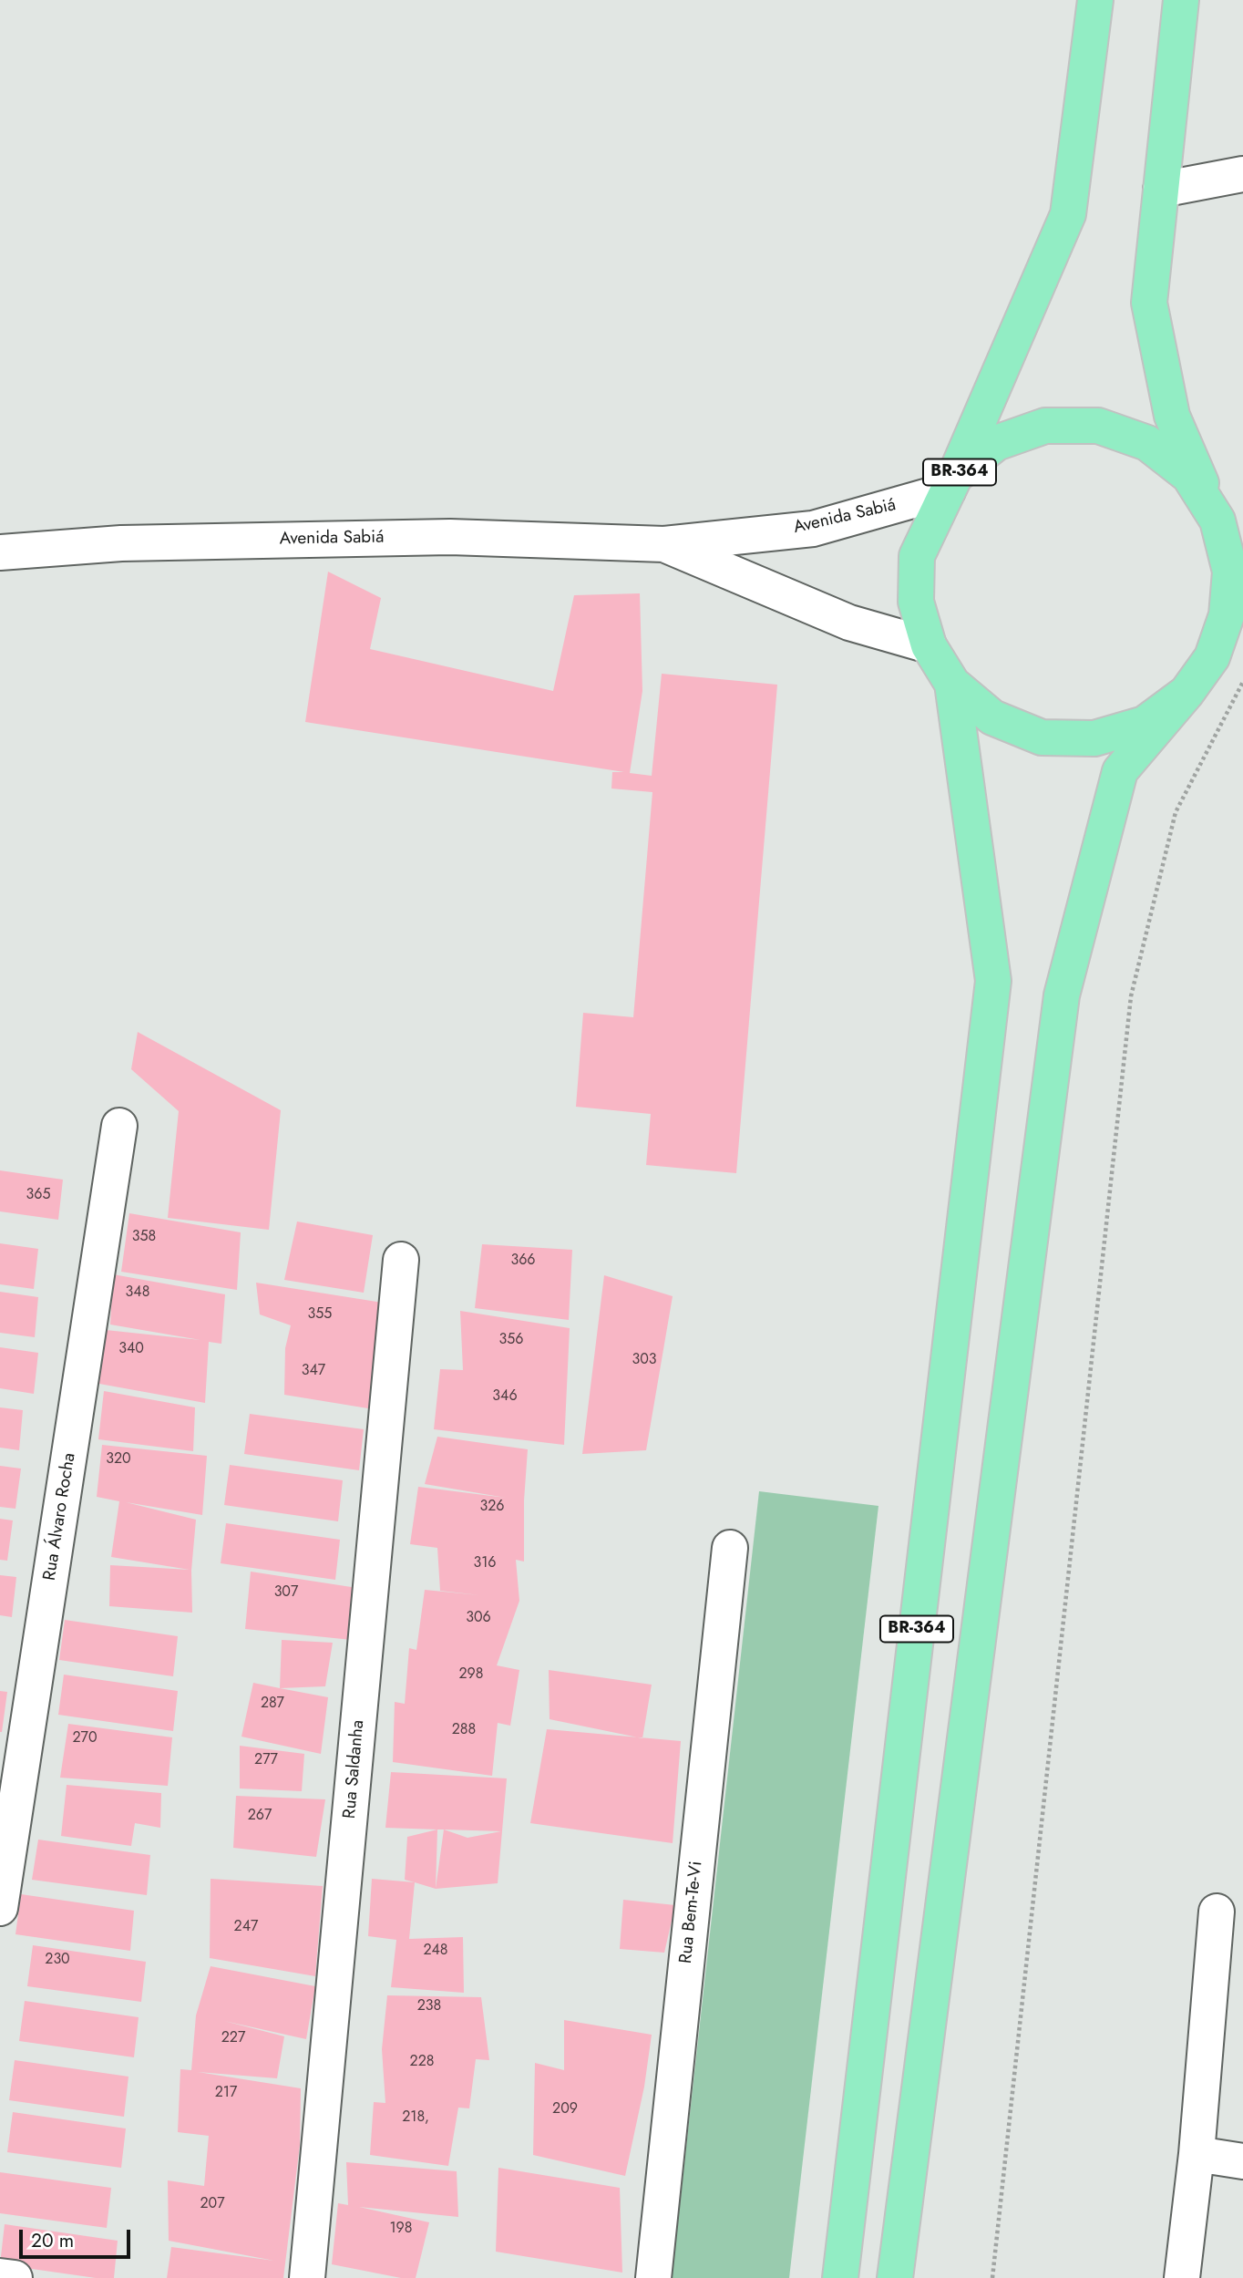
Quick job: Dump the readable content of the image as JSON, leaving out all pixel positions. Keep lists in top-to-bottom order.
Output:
{
  "streets": {
    "main road": ["BR-364"],
    "street": [
      "Avenida Sabiá",
      "Rua Álvaro Rocha",
      "Rua Saldanha",
      "Rua Bem-Te-Vi"
    ]
  },
  "crossings": [
    ["BR-364", "Avenida Sabiá"]
  ],
  "house_numbers": [
    "365",
    "358",
    "366",
    "348",
    "355",
    "356",
    "340",
    "303",
    "347",
    "346",
    "320",
    "326",
    "316",
    "307",
    "306",
    "298",
    "287",
    "288",
    "270",
    "277",
    "267",
    "247",
    "248",
    "230",
    "238",
    "227",
    "228",
    "217",
    "209",
    "218,",
    "207",
    "198"
  ],
  "scale_bar": "20 m"
}
